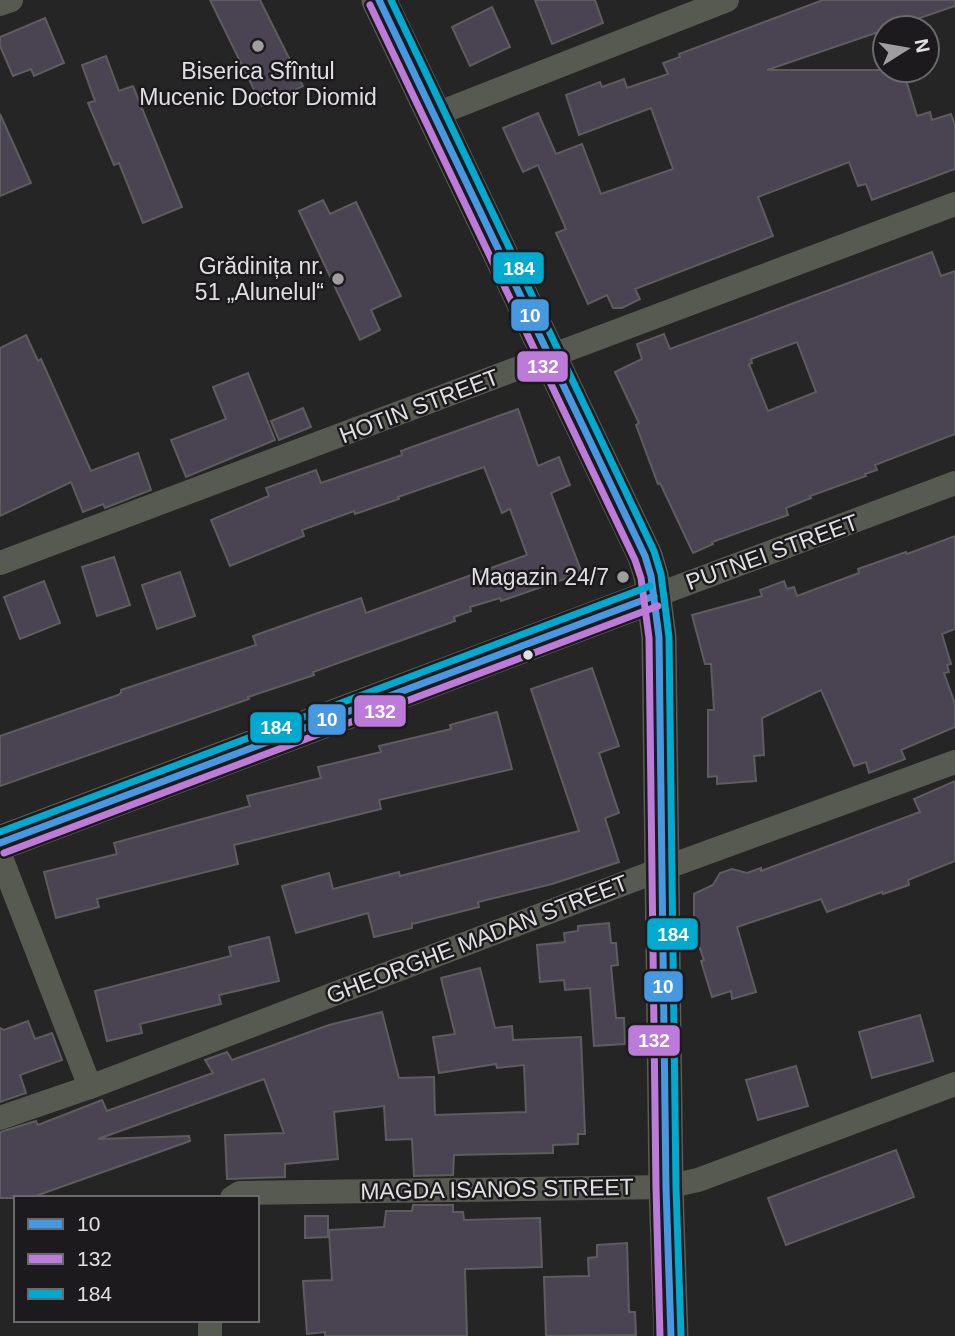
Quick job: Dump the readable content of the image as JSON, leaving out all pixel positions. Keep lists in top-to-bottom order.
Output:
{
  "streets": {
    "street": [
      "HOTIN STREET",
      "PUTNEI STREET",
      "GHEORGHE MADAN STREET",
      "MAGDA ISANOS STREET"
    ]
  },
  "places": ["Biserica Sfîntul Mucenic Doctor Diomid", "Grădinița nr. 51 „Alunelul“", "Magazin 24/7"],
  "lines": ["transit line 10", "transit line 184", "transit line 132"],
  "legend": ["10", "132", "184"],
  "north": "right"
}
